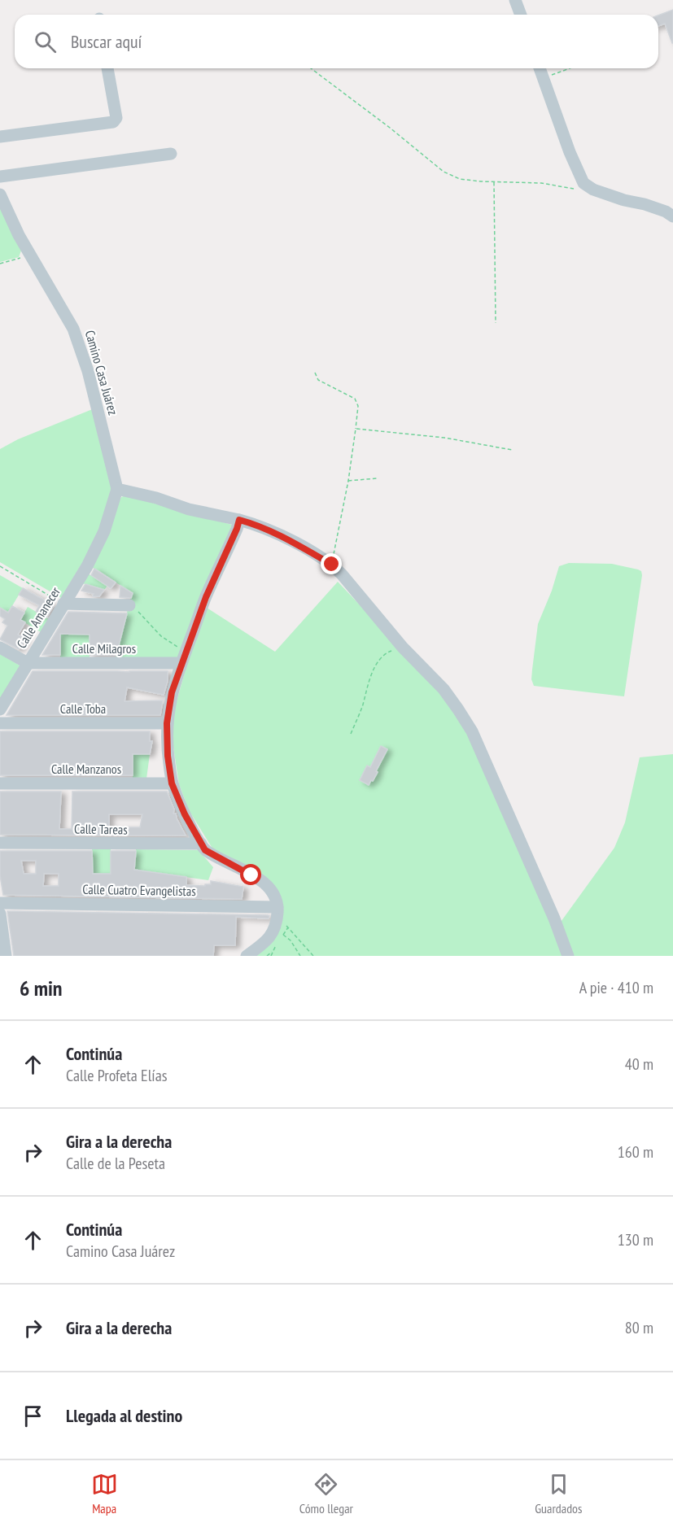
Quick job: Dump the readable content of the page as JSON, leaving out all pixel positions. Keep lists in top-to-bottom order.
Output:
{
  "streets": {
    "street": [
      "Camino Casa Juárez",
      "Calle Amanecer",
      "Calle Milagros",
      "Calle Toba",
      "Calle Manzanos",
      "Calle Tareas",
      "Calle Cuatro Evangelistas"
    ]
  },
  "crossings": [
    ["Camino Casa Juárez", "Calle Amanecer"],
    ["Calle Amanecer", "Calle Milagros"]
  ],
  "page": {
    "search": "Buscar aquí",
    "heading": ["6 min", "A pie · 410 m"],
    "list": [
      ["Continúa", "Calle Profeta Elías", "40 m"],
      ["Gira a la derecha", "Calle de la Peseta", "160 m"],
      ["Continúa", "Camino Casa Juárez", "130 m"],
      ["Gira a la derecha", "80 m"],
      "Llegada al destino"
    ],
    "nav": ["Mapa", "Cómo llegar", "Guardados"]
  }
}
